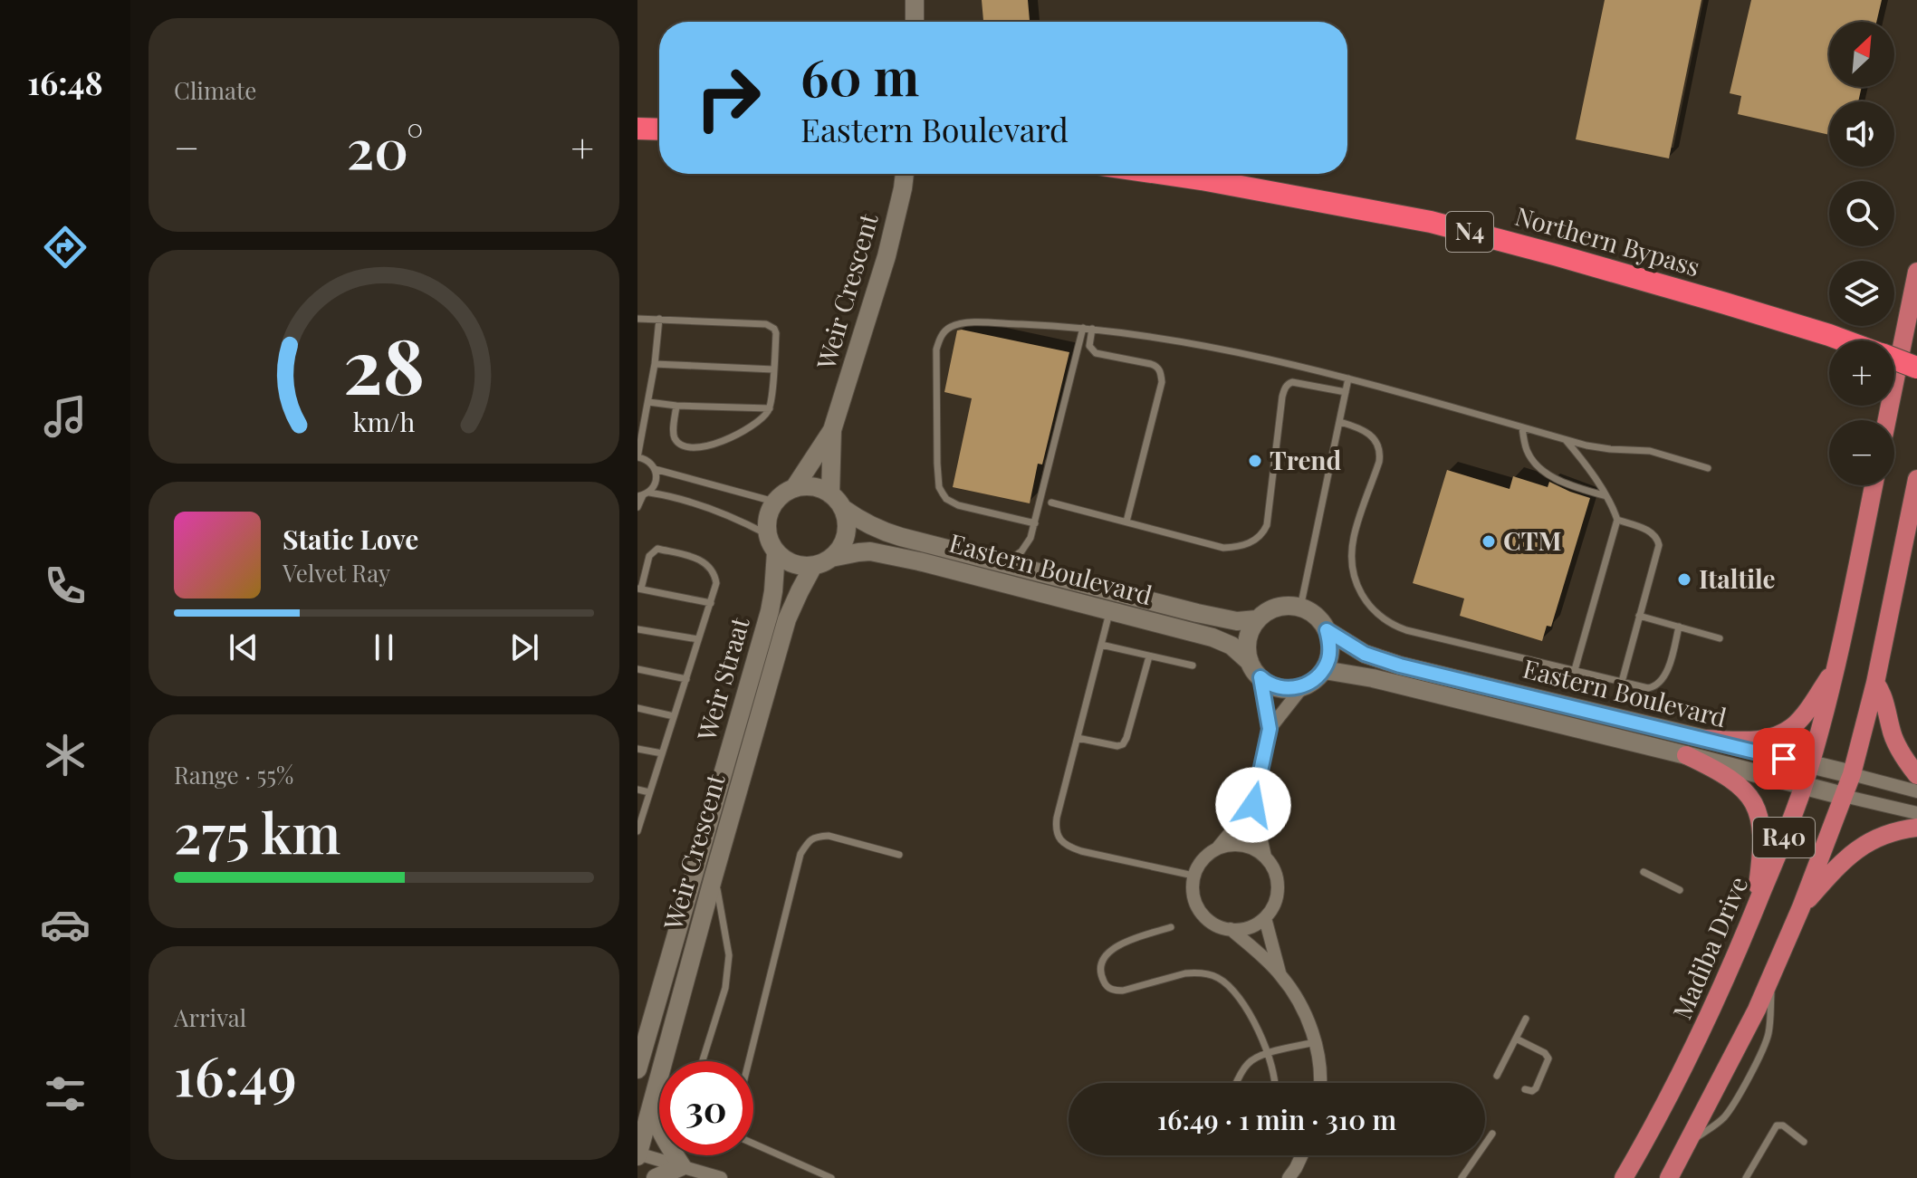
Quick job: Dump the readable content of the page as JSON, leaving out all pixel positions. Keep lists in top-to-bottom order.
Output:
{
  "streets": {
    "highway": ["N4", "Northern Bypass"],
    "main road": ["R40", "Madiba Drive"],
    "street": ["Weir Crescent", "Eastern Boulevard", "Weir Straat"]
  },
  "crossings": [
    ["Weir Crescent", "Eastern Boulevard"],
    ["Weir Crescent", "Weir Straat"],
    ["Eastern Boulevard", "Weir Straat"],
    ["Eastern Boulevard", "R40"],
    ["Eastern Boulevard", "Madiba Drive"]
  ],
  "places": ["Trend", "CTM", "Italtile"],
  "north": "top right",
  "page": {
    "tabs": "16:48",
    "tile": [
      "Climate",
      ["Range · 55%", "275 km"],
      ["Arrival", "16:49"]
    ],
    "map_buttons": ["+", "−"],
    "turn": ["60 m", "Eastern Boulevard"],
    "heat": ["−", "20°", "+"],
    "song": ["Static Love", "Velvet Ray"],
    "limit": "30",
    "trip": "16:49 · 1 min · 310 m",
    "gauge": ["28", "km/h"]
  }
}
